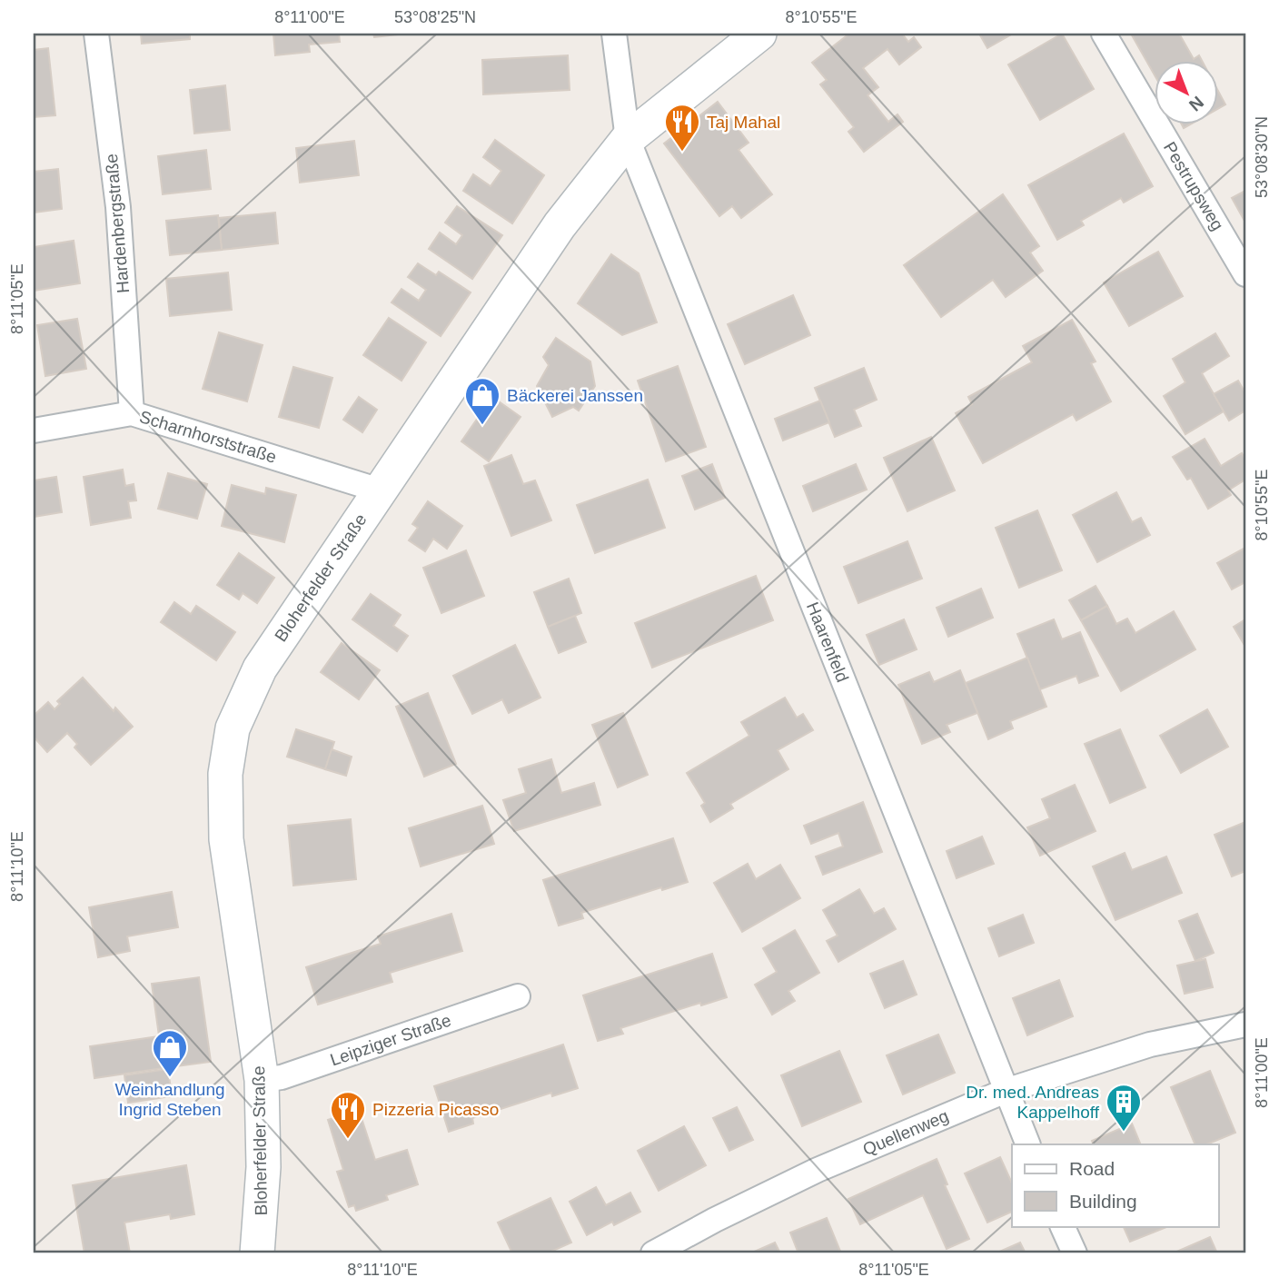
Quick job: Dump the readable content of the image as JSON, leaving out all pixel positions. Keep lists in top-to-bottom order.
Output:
{
  "streets": {
    "street": [
      "Pestrupsweg",
      "Hardenbergstraße",
      "Scharnhorststraße",
      "Bloherfelder Straße",
      "Haarenfeld",
      "Leipziger Straße",
      "Quellenweg"
    ]
  },
  "crossings": [
    ["Hardenbergstraße", "Scharnhorststraße"],
    ["Scharnhorststraße", "Bloherfelder Straße"],
    ["Bloherfelder Straße", "Haarenfeld"],
    ["Bloherfelder Straße", "Leipziger Straße"],
    ["Haarenfeld", "Quellenweg"]
  ],
  "places": {
    "restaurant": ["Taj Mahal", "Pizzeria Picasso"],
    "shop": ["Bäckerei Janssen", "Weinhandlung Ingrid Steben"],
    "building": ["Dr. med. Andreas Kappelhoff"]
  },
  "legend": ["Road", "Building"],
  "north": "bottom right",
  "coordinates": [
    "8°11'00\"E",
    "53°08'25\"N",
    "8°10'55\"E",
    "53°08'30\"N",
    "8°11'05\"E",
    "8°11'10\"E"
  ]
}
